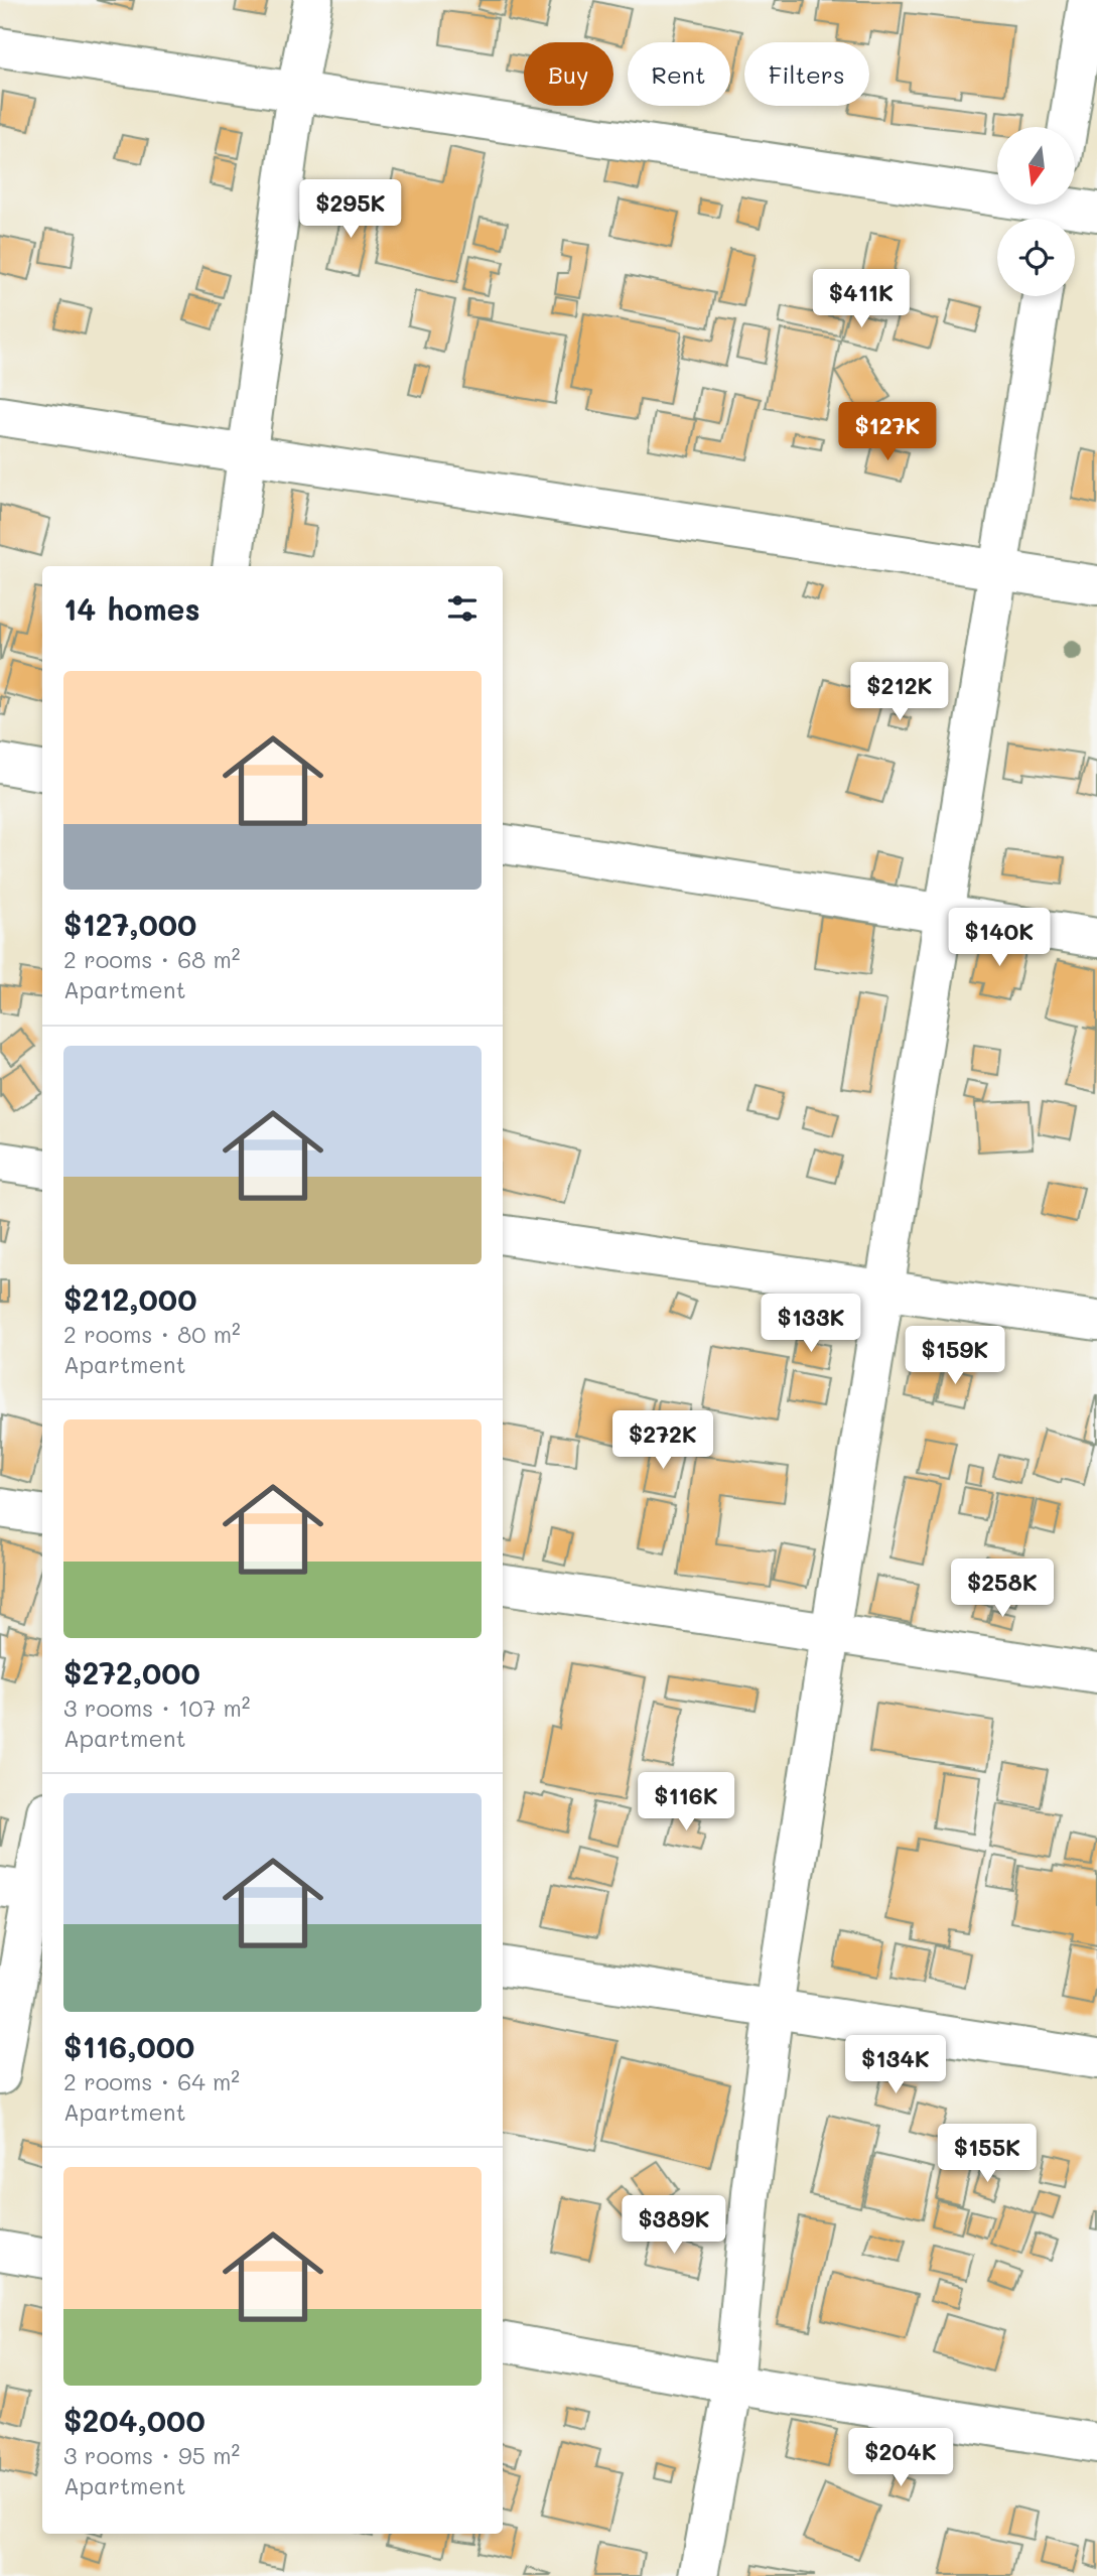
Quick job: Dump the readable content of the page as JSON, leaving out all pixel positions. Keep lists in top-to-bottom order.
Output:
{
  "north": "bottom",
  "page": {
    "chip": ["Buy", "Rent", "Filters"],
    "price": [
      "$295K",
      "$411K",
      "$127K",
      "$212K",
      "$140K",
      "$133K",
      "$159K",
      "$272K",
      "$258K",
      "$116K",
      "$134K",
      "$155K",
      "$389K",
      "$204K"
    ],
    "heading": "14 homes",
    "list": [
      {
        "name": "$127,000",
        "note": "2 rooms · 68 m² · Apartment"
      },
      {
        "name": "$212,000",
        "note": "2 rooms · 80 m² · Apartment"
      },
      {
        "name": "$272,000",
        "note": "3 rooms · 107 m² · Apartment"
      },
      {
        "name": "$116,000",
        "note": "2 rooms · 64 m² · Apartment"
      },
      {
        "name": "$204,000",
        "note": "3 rooms · 95 m² · Apartment"
      }
    ]
  }
}
